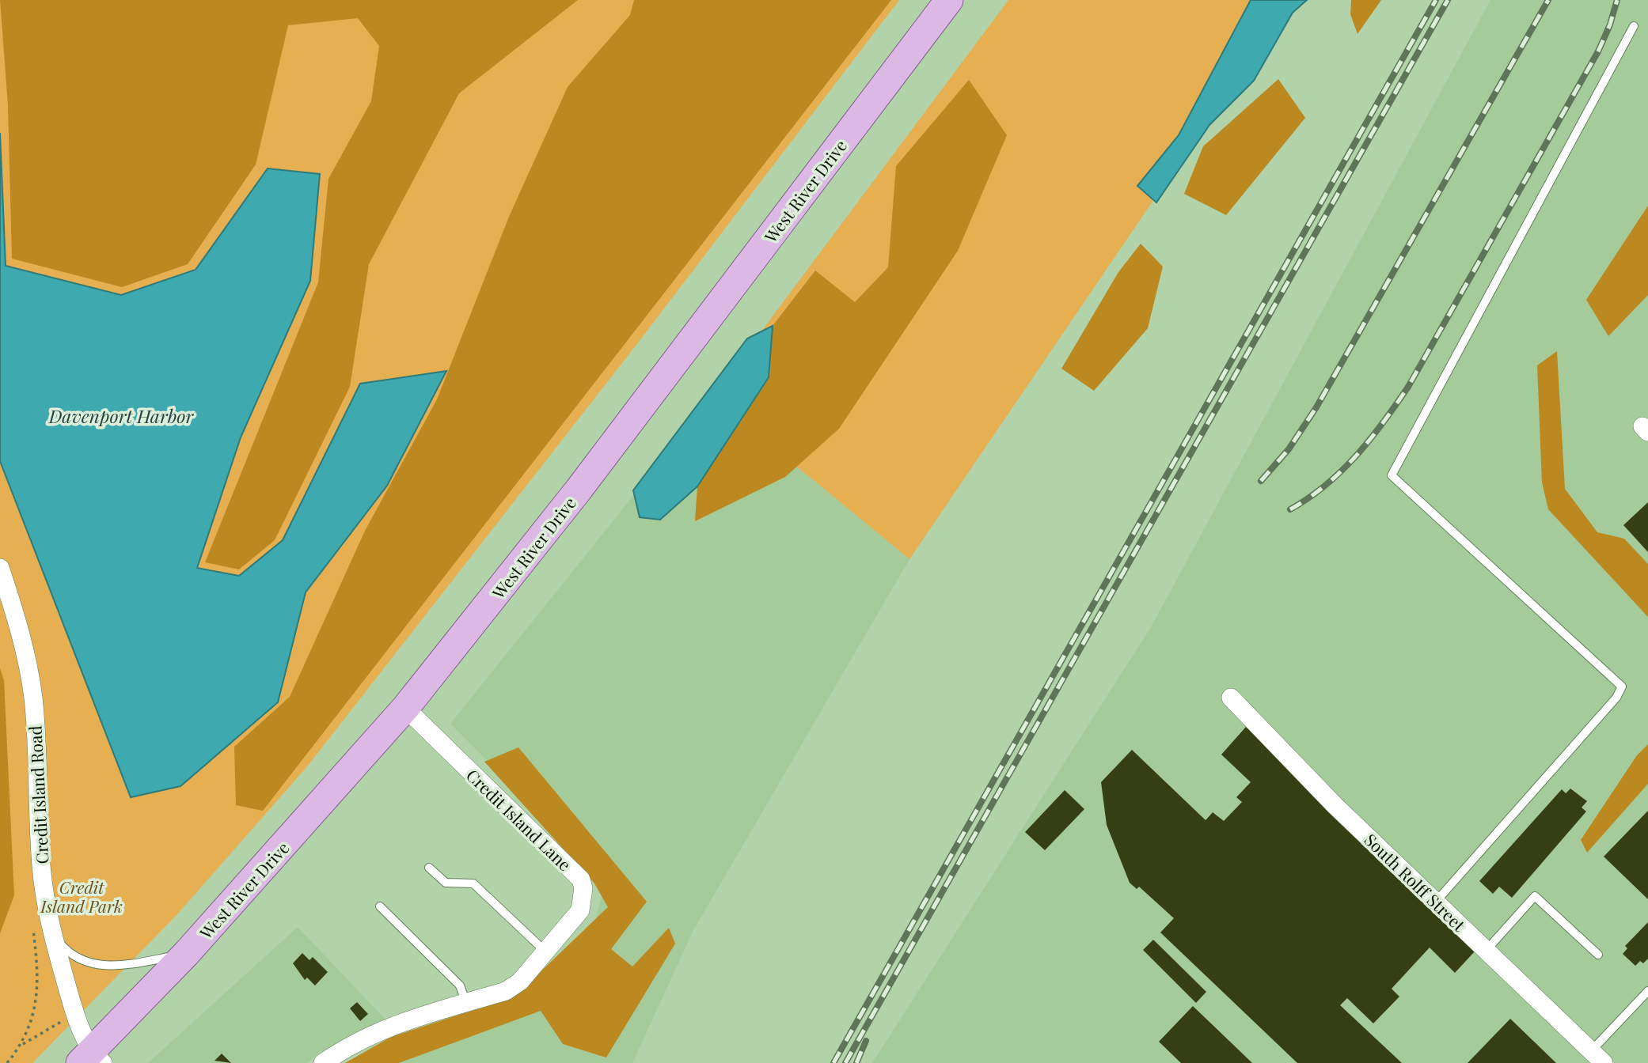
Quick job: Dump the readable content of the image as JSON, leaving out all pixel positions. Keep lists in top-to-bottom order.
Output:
{
  "streets": {
    "main road": ["West River Drive"],
    "street": ["Credit Island Road", "Credit Island Lane", "South Rolff Street"]
  },
  "crossings": [
    ["West River Drive", "Credit Island Road"],
    ["West River Drive", "Credit Island Lane"]
  ],
  "water": ["Davenport Harbor"],
  "parks": ["Credit Island Park"]
}
